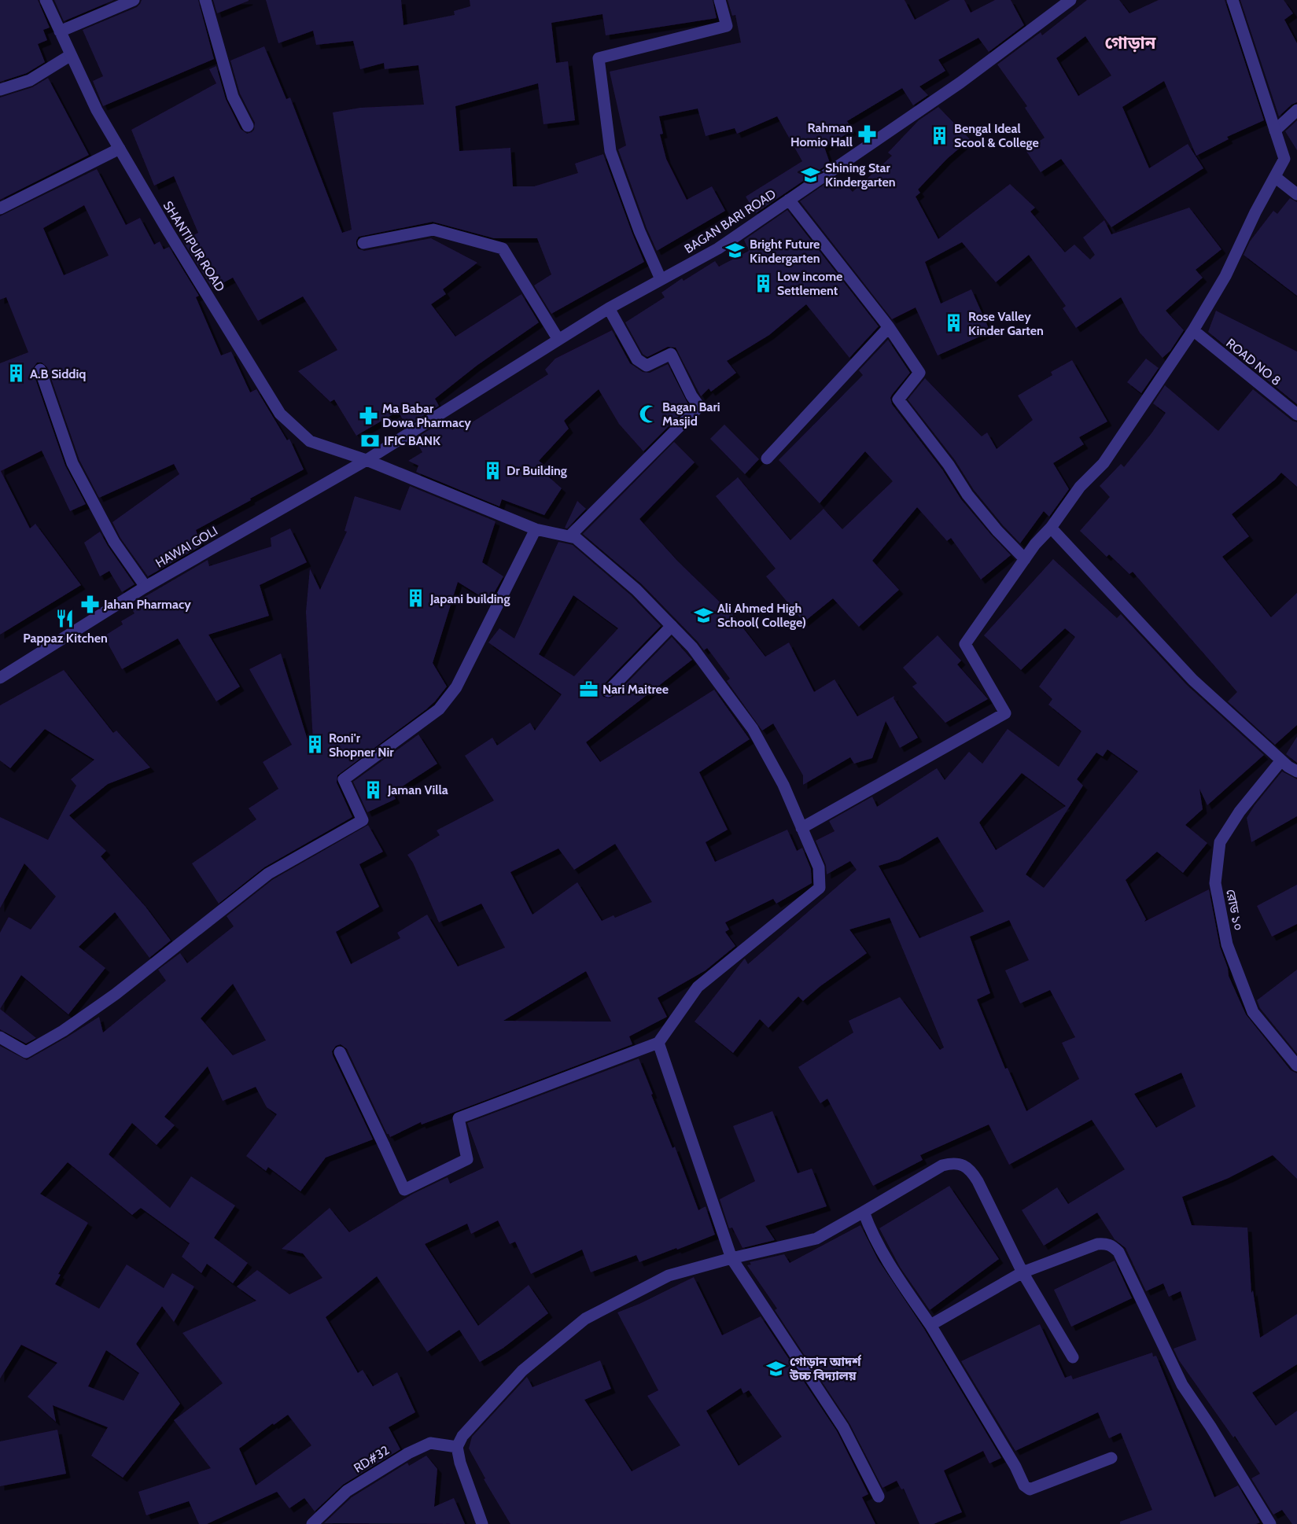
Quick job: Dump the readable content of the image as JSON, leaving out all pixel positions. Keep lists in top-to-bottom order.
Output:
{
  "streets": {
    "street": [
      "BAGAN BARI ROAD",
      "SHANTIPUR ROAD",
      "ROAD NO 8",
      "HAWAI GOLI",
      "রোড ১০",
      "RD#32"
    ]
  },
  "crossings": [
    ["BAGAN BARI ROAD", "SHANTIPUR ROAD"],
    ["BAGAN BARI ROAD", "HAWAI GOLI"],
    ["SHANTIPUR ROAD", "HAWAI GOLI"]
  ],
  "districts": ["গোড়ান"],
  "places": {
    "pharmacy": ["Rahman Homio Hall", "Ma Babar Dowa Pharmacy", "Jahan Pharmacy"],
    "building": [
      "Bengal Ideal Scool & College",
      "Low income Settlement",
      "Rose Valley Kinder Garten",
      "A.B Siddiq",
      "Dr Building",
      "Japani building",
      "Roni'r Shopner Nir",
      "Jaman Villa"
    ],
    "school or university": [
      "Shining Star Kindergarten",
      "Bright Future Kindergarten",
      "Ali Ahmed High School( College)",
      "গোড়ান আদর্শ উচ্চ বিদ্যালয়"
    ],
    "mosque": ["Bagan Bari Masjid"],
    "bank": ["IFIC BANK"],
    "restaurant": ["Pappaz Kitchen"],
    "office": ["Nari Maitree"]
  }
}
